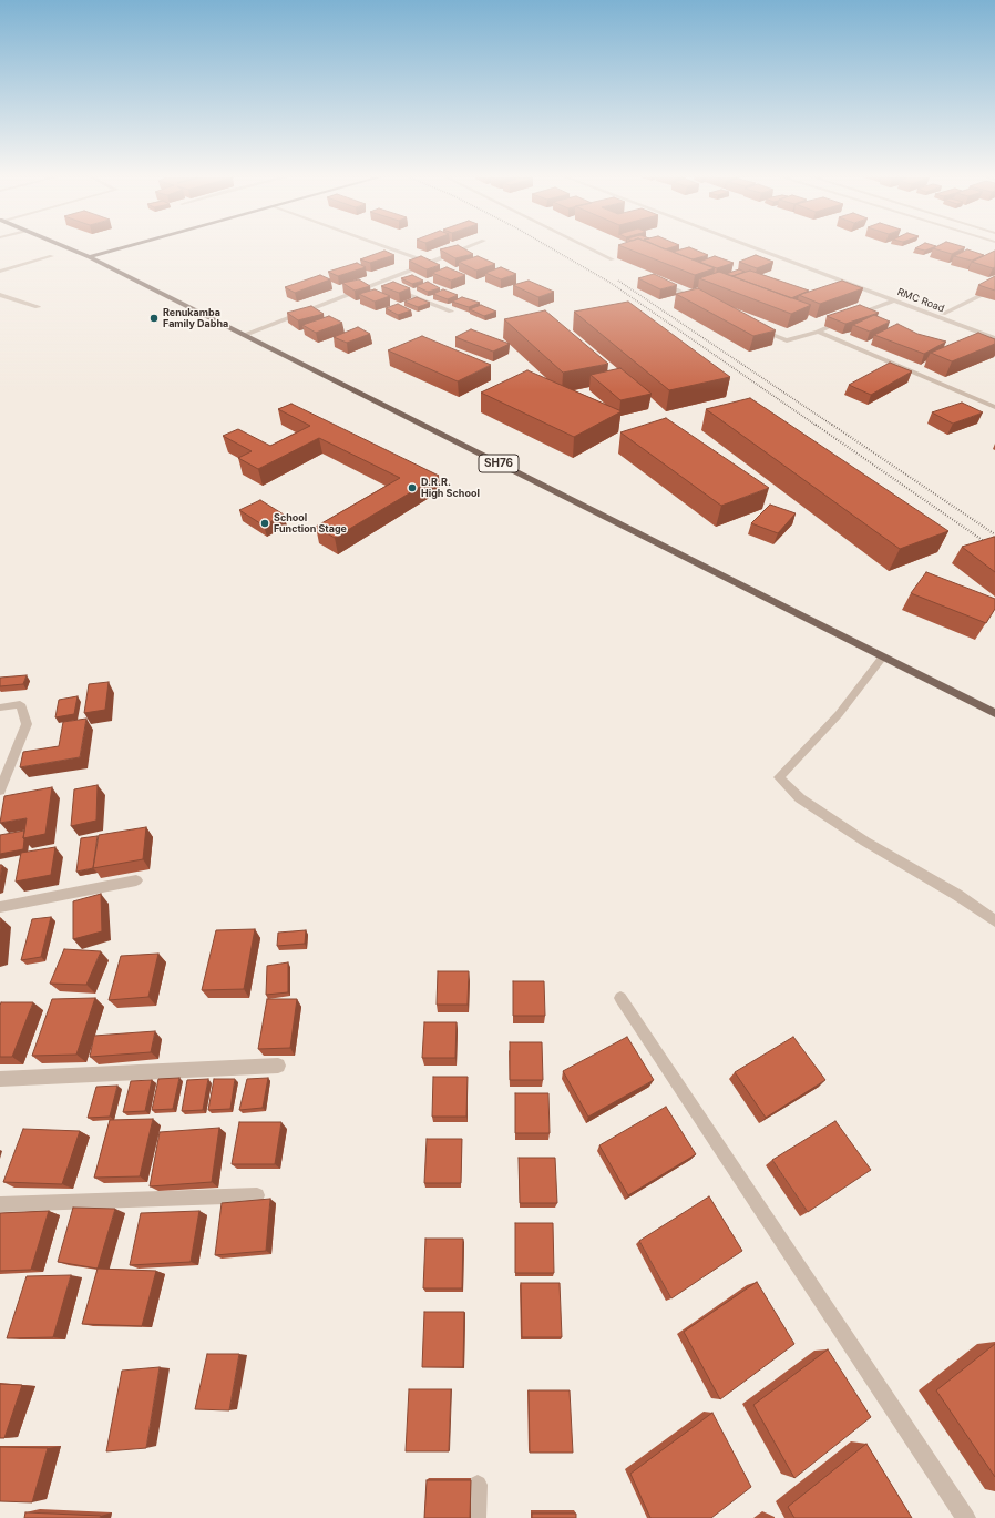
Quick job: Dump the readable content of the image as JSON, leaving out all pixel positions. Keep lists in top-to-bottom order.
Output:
{
  "streets": {
    "main road": ["SH76"],
    "street": ["RMC Road"]
  },
  "places": ["Renukamba Family Dabha", "D.R.R. High School", "School Function Stage"]
}
